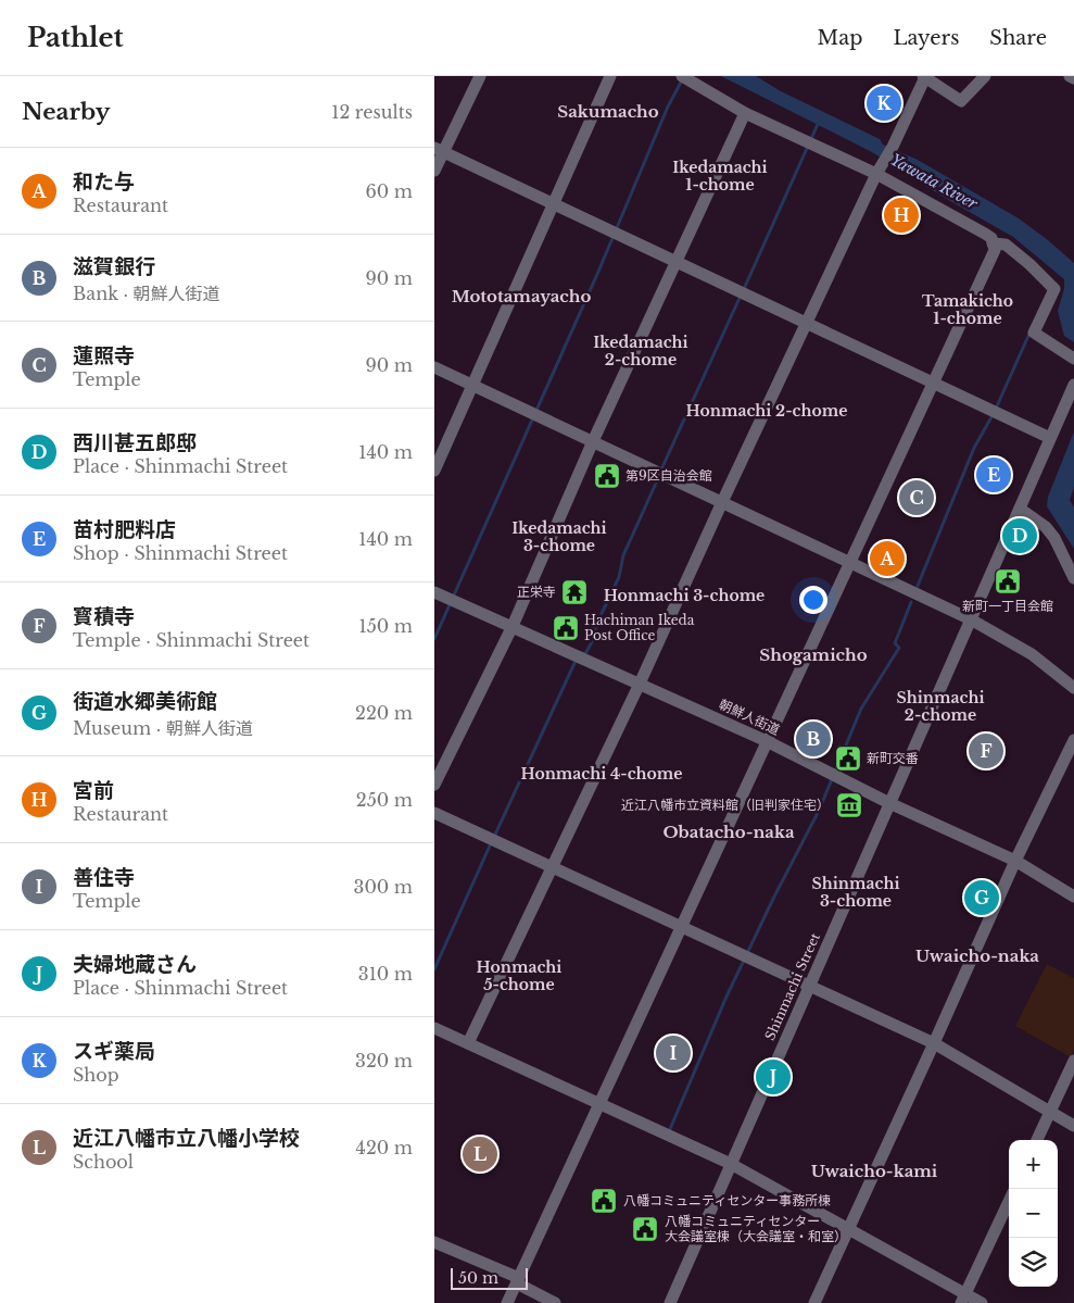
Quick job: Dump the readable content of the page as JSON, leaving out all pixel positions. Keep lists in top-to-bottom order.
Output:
{
  "streets": {
    "street": ["朝鮮人街道", "Shinmachi Street"]
  },
  "crossings": [
    ["朝鮮人街道", "Shinmachi Street"]
  ],
  "districts": [
    "Sakumacho",
    "Ikedamachi 1-chome",
    "Mototamayacho",
    "Tamakicho 1-chome",
    "Ikedamachi 2-chome",
    "Honmachi 2-chome",
    "Ikedamachi 3-chome",
    "Honmachi 3-chome",
    "Shogamicho",
    "Shinmachi 2-chome",
    "Honmachi 4-chome",
    "Obatacho-naka",
    "Shinmachi 3-chome",
    "Uwaicho-naka",
    "Honmachi 5-chome",
    "Uwaicho-kami"
  ],
  "water": ["Yawata River"],
  "places": {
    "public building": [
      "第9区自治会館",
      "新町一丁目会館",
      "Hachiman Ikeda Post Office",
      "新町交番",
      "八幡コミュニティセンター事務所棟",
      "八幡コミュニティセンター 大会議室棟（大会議室・和室）"
    ],
    "temple": ["正栄寺"],
    "museum": ["近江八幡市立資料館（旧判家住宅）"]
  },
  "scale_bar": "50 m",
  "page": {
    "header": "Pathlet",
    "nav": ["Map", "Layers", "Share"],
    "heading": ["Nearby", "12 results"],
    "pins": [
      "K",
      "H",
      "E",
      "C",
      "D",
      "A",
      "B",
      "F",
      "G",
      "I",
      "J",
      "L"
    ],
    "list": [
      {
        "mark": "A",
        "name": "和た与",
        "note": "Restaurant",
        "value": "60 m"
      },
      {
        "mark": "B",
        "name": "滋賀銀行",
        "note": "Bank · 朝鮮人街道",
        "value": "90 m"
      },
      {
        "mark": "C",
        "name": "蓮照寺",
        "note": "Temple",
        "value": "90 m"
      },
      {
        "mark": "D",
        "name": "西川甚五郎邸",
        "note": "Place · Shinmachi Street",
        "value": "140 m"
      },
      {
        "mark": "E",
        "name": "苗村肥料店",
        "note": "Shop · Shinmachi Street",
        "value": "140 m"
      },
      {
        "mark": "F",
        "name": "寳積寺",
        "note": "Temple · Shinmachi Street",
        "value": "150 m"
      },
      {
        "mark": "G",
        "name": "街道水郷美術館",
        "note": "Museum · 朝鮮人街道",
        "value": "220 m"
      },
      {
        "mark": "H",
        "name": "宮前",
        "note": "Restaurant",
        "value": "250 m"
      },
      {
        "mark": "I",
        "name": "善住寺",
        "note": "Temple",
        "value": "300 m"
      },
      {
        "mark": "J",
        "name": "夫婦地蔵さん",
        "note": "Place · Shinmachi Street",
        "value": "310 m"
      },
      {
        "mark": "K",
        "name": "スギ薬局",
        "note": "Shop",
        "value": "320 m"
      },
      {
        "mark": "L",
        "name": "近江八幡市立八幡小学校",
        "note": "School",
        "value": "420 m"
      }
    ],
    "map_buttons": ["+", "−"],
    "scale": "50 m"
  }
}
